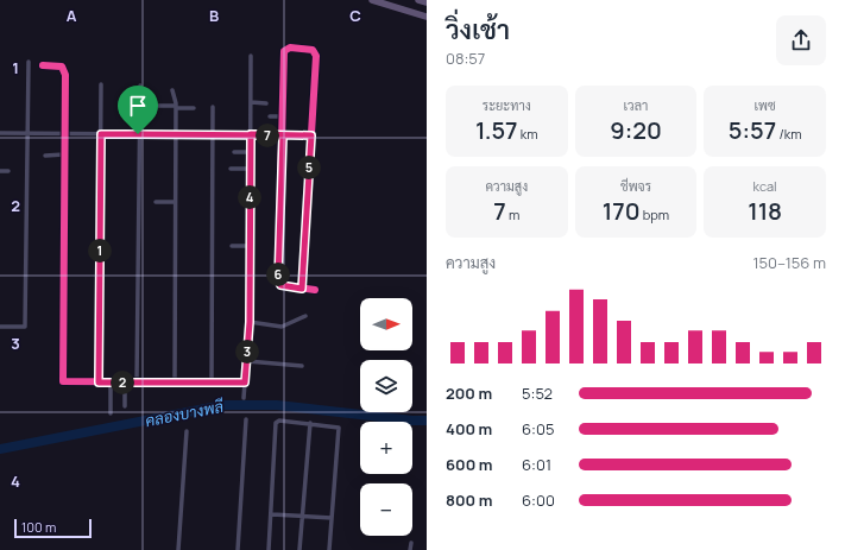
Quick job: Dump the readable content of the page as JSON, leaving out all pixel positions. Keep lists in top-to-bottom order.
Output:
{
  "water": ["คลองบางพลี"],
  "scale_bar": "100 m",
  "north": "right",
  "page": {
    "heading": ["วิ่งเช้า", "08:57"],
    "stats": [
      ["ระยะทาง", "1.57 km"],
      ["เวลา", "9:20"],
      ["เพซ", "5:57 /km"],
      ["ความสูง", "7 m"],
      ["ชีพจร", "170 bpm"],
      ["kcal", "118"]
    ],
    "pins": [
      "7",
      "5",
      "4",
      "1",
      "6",
      "3",
      "2"
    ],
    "chart": ["ความสูง", "150–156 m"],
    "map_buttons": ["+", "−"],
    "list": [
      {
        "name": "200 m",
        "note": "5:52"
      },
      {
        "name": "400 m",
        "note": "6:05"
      },
      {
        "name": "600 m",
        "note": "6:01"
      },
      {
        "name": "800 m",
        "note": "6:00"
      }
    ],
    "scale": "100 m"
  },
  "grid": {
    "columns": ["A", "B", "C"],
    "rows": [
      "1",
      "2",
      "3",
      "4"
    ]
  }
}
